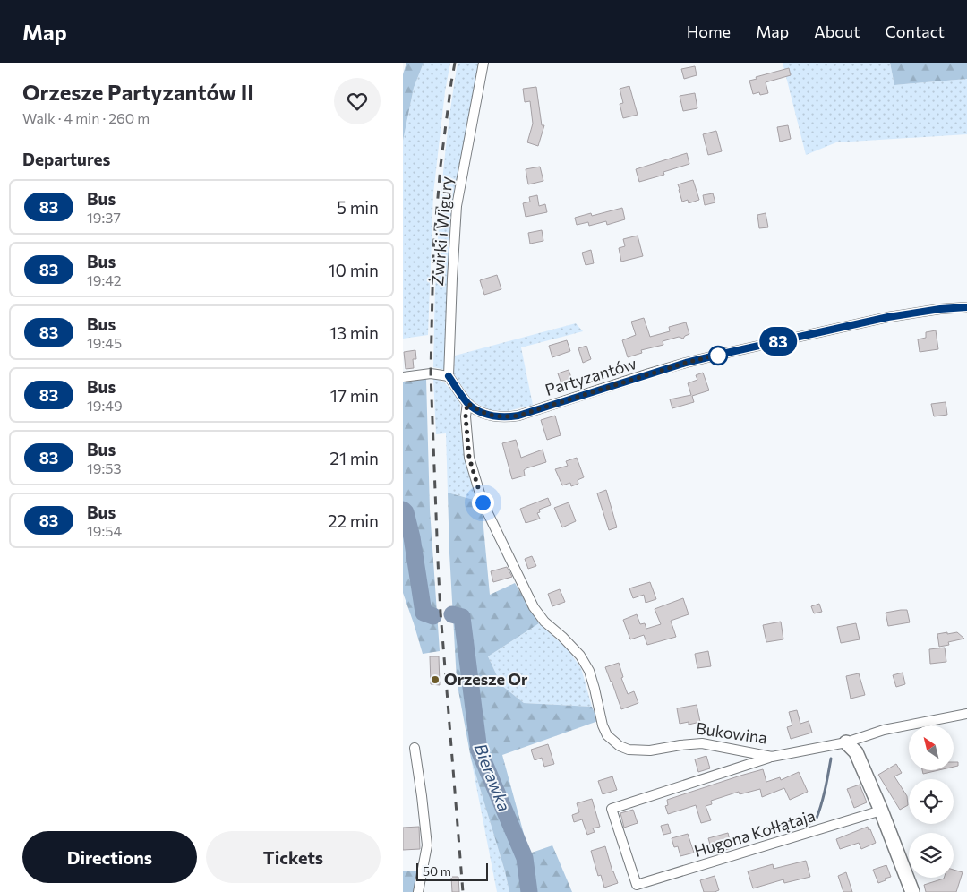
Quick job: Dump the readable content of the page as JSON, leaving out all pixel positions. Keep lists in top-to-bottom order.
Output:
{
  "streets": {
    "street": [
      "Żwirki i Wigury",
      "Partyzantów",
      "Bukowina",
      "Hugona Kołłątaja"
    ]
  },
  "crossings": [
    ["Żwirki i Wigury", "Partyzantów"],
    ["Partyzantów", "Bukowina"],
    ["Bukowina", "Hugona Kołłątaja"]
  ],
  "water": ["Bierawka"],
  "places": ["Orzesze Or"],
  "lines": ["bus line 83"],
  "scale_bar": "50 m",
  "north": "top left",
  "page": {
    "header": "Map",
    "nav": [
      "Home",
      "Map",
      "About",
      "Contact"
    ],
    "heading": [
      ["Orzesze Partyzantów II", "Walk · 4 min · 260 m"],
      "Departures"
    ],
    "on_map": "83",
    "list": [
      {
        "mark": "83",
        "name": "Bus",
        "note": "19:37",
        "value": "5 min"
      },
      {
        "mark": "83",
        "name": "Bus",
        "note": "19:42",
        "value": "10 min"
      },
      {
        "mark": "83",
        "name": "Bus",
        "note": "19:45",
        "value": "13 min"
      },
      {
        "mark": "83",
        "name": "Bus",
        "note": "19:49",
        "value": "17 min"
      },
      {
        "mark": "83",
        "name": "Bus",
        "note": "19:53",
        "value": "21 min"
      },
      {
        "mark": "83",
        "name": "Bus",
        "note": "19:54",
        "value": "22 min"
      }
    ],
    "buttons": ["Directions", "Tickets"],
    "scale": "50 m"
  }
}
